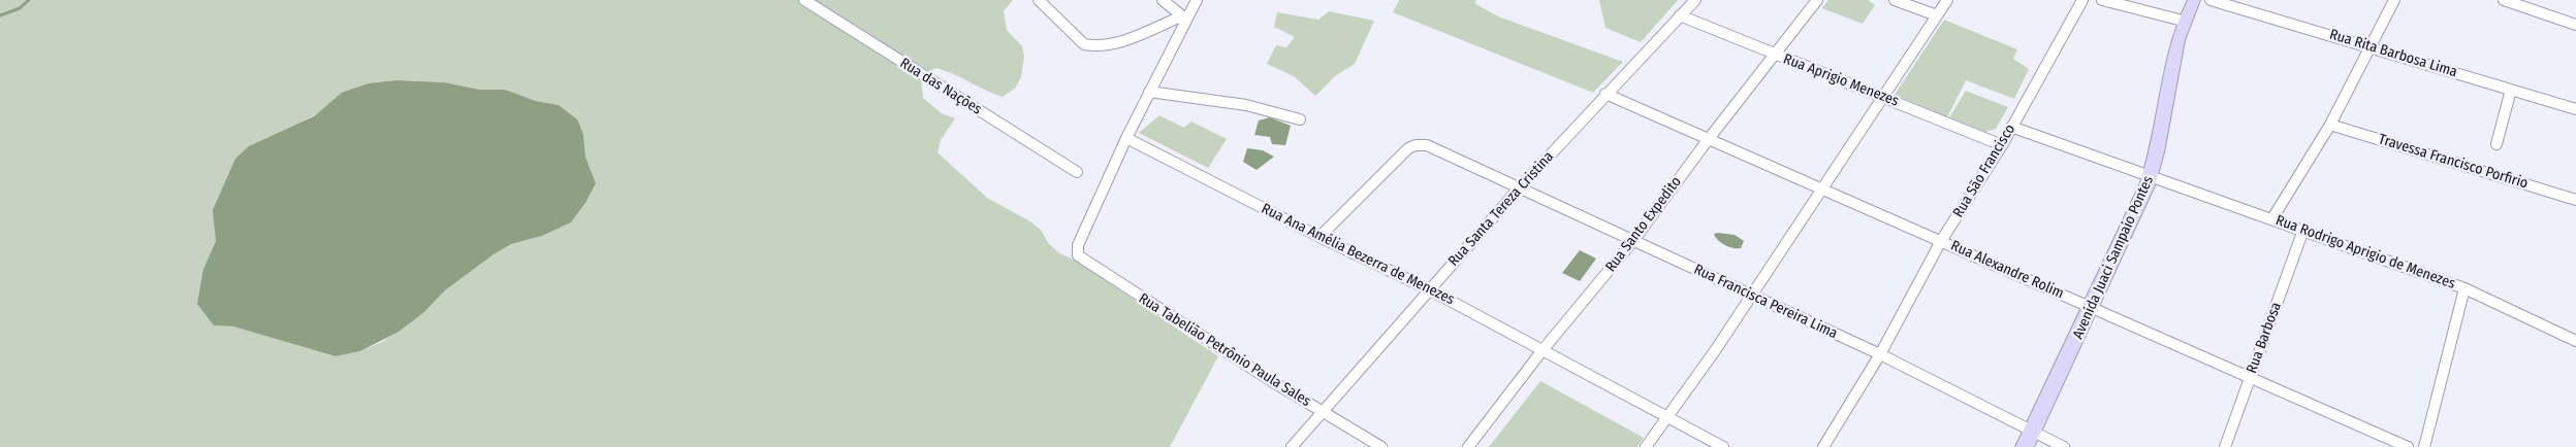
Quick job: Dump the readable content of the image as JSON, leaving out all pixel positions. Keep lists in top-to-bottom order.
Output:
{
  "streets": {
    "main road": ["Avenida Juaci Sampaio Pontes"],
    "street": [
      "Rua Rita Barbosa Lima",
      "Rua Aprigio Menezes",
      "Rua das Nações",
      "Travessa Francisco Porfirio",
      "Rua São Francisco",
      "Rua Santa Tereza Cristina",
      "Rua Santo Expedito",
      "Rua Rodrigo Aprigio de Menezes",
      "Rua Ana Amélia Bezerra de Menezes",
      "Rua Alexandre Rolim",
      "Rua Francisca Pereira Lima",
      "Rua Barbosa",
      "Rua Tabelião Petrônio Paula Sales"
    ]
  },
  "crossings": [
    ["Rua Aprigio Menezes", "Rua São Francisco"],
    ["Rua Aprigio Menezes", "Rua Santa Tereza Cristina"],
    ["Rua Aprigio Menezes", "Rua Santo Expedito"],
    ["Rua São Francisco", "Rua Rodrigo Aprigio de Menezes"],
    ["Rua São Francisco", "Rua Alexandre Rolim"],
    ["Rua São Francisco", "Rua Francisca Pereira Lima"],
    ["Rua Santa Tereza Cristina", "Rua Ana Amélia Bezerra de Menezes"],
    ["Rua Santa Tereza Cristina", "Rua Alexandre Rolim"],
    ["Rua Santa Tereza Cristina", "Rua Francisca Pereira Lima"],
    ["Rua Santa Tereza Cristina", "Rua Tabelião Petrônio Paula Sales"],
    ["Rua Santo Expedito", "Rua Ana Amélia Bezerra de Menezes"],
    ["Rua Santo Expedito", "Rua Alexandre Rolim"],
    ["Rua Santo Expedito", "Rua Francisca Pereira Lima"],
    ["Rua Rodrigo Aprigio de Menezes", "Avenida Juaci Sampaio Pontes"],
    ["Rua Rodrigo Aprigio de Menezes", "Rua Barbosa"],
    ["Rua Ana Amélia Bezerra de Menezes", "Rua Francisca Pereira Lima"],
    ["Rua Ana Amélia Bezerra de Menezes", "Rua Tabelião Petrônio Paula Sales"],
    ["Avenida Juaci Sampaio Pontes", "Rua Alexandre Rolim"],
    ["Avenida Juaci Sampaio Pontes", "Rua Francisca Pereira Lima"],
    ["Rua Alexandre Rolim", "Rua Barbosa"]
  ]
}
